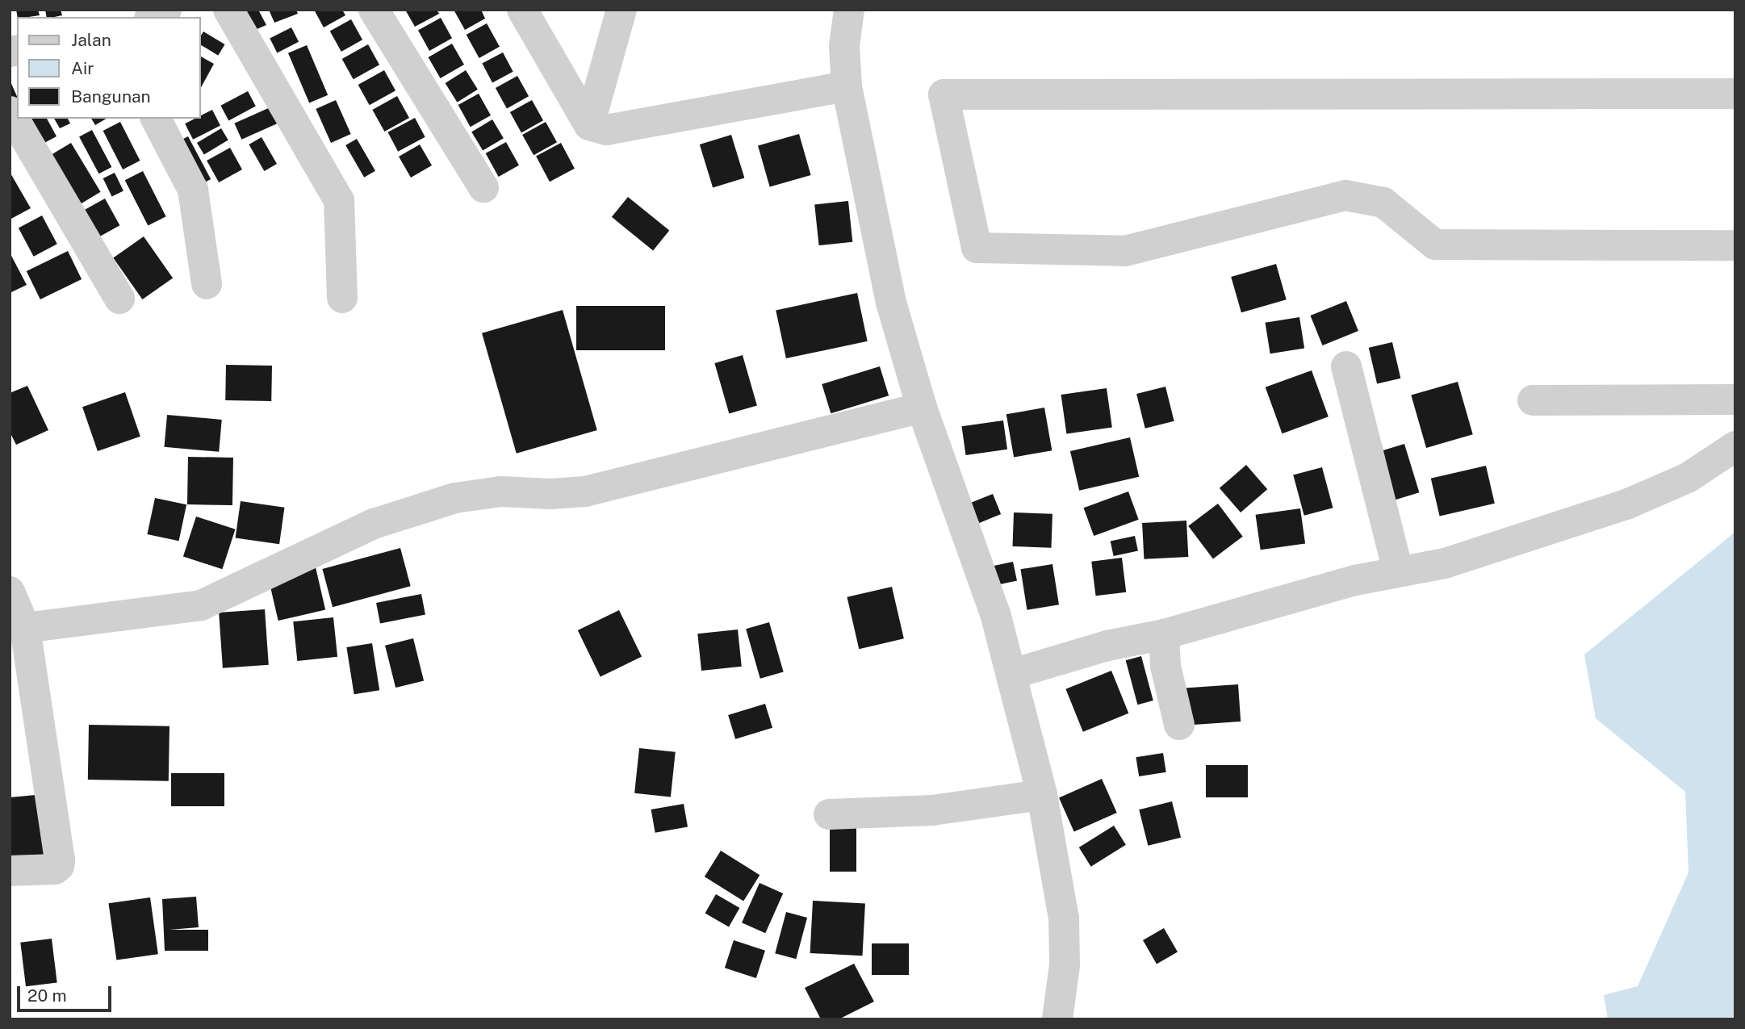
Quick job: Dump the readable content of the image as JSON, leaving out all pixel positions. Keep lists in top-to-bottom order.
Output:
{
  "legend": ["Jalan", "Air", "Bangunan"],
  "scale_bar": "20 m"
}
